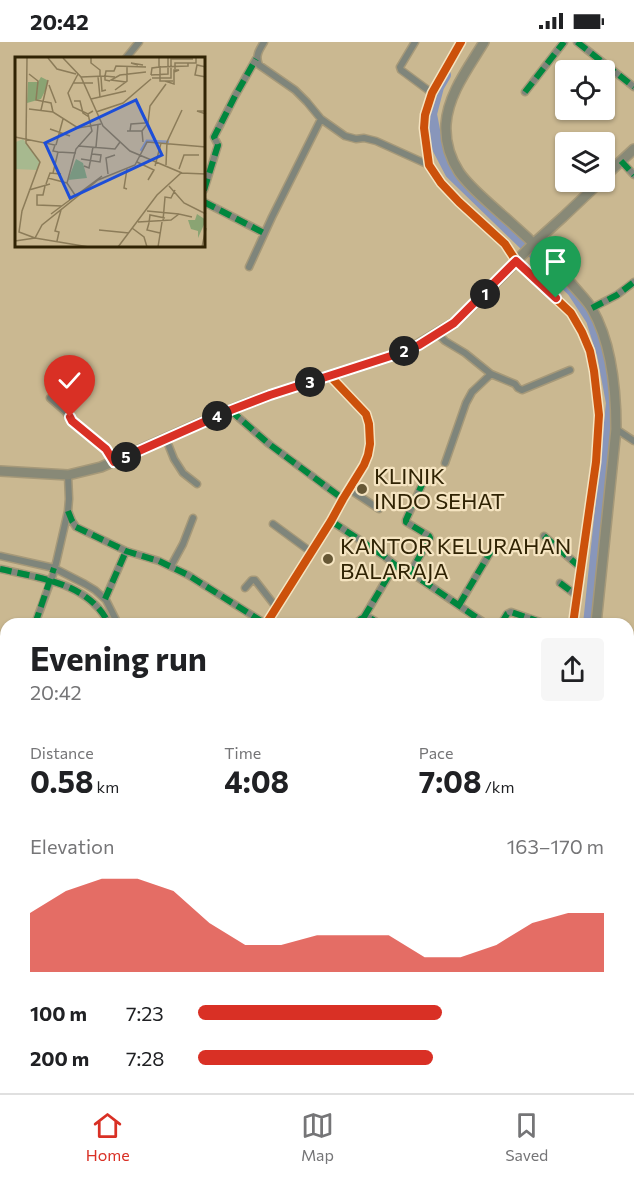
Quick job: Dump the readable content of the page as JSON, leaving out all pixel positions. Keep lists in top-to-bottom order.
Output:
{
  "places": ["KLINIK INDO SEHAT", "KANTOR KELURAHAN BALARAJA"],
  "page": {
    "status": "20:42",
    "pins": [
      "1",
      "2",
      "3",
      "4",
      "5"
    ],
    "heading": ["Evening run", "20:42"],
    "stats": [
      ["Distance", "0.58 km"],
      ["Time", "4:08"],
      ["Pace", "7:08 /km"]
    ],
    "chart": ["Elevation", "163–170 m"],
    "list": [
      {
        "name": "100 m",
        "note": "7:23"
      },
      {
        "name": "200 m",
        "note": "7:28"
      }
    ],
    "tabs": ["Home", "Map", "Saved"]
  }
}
